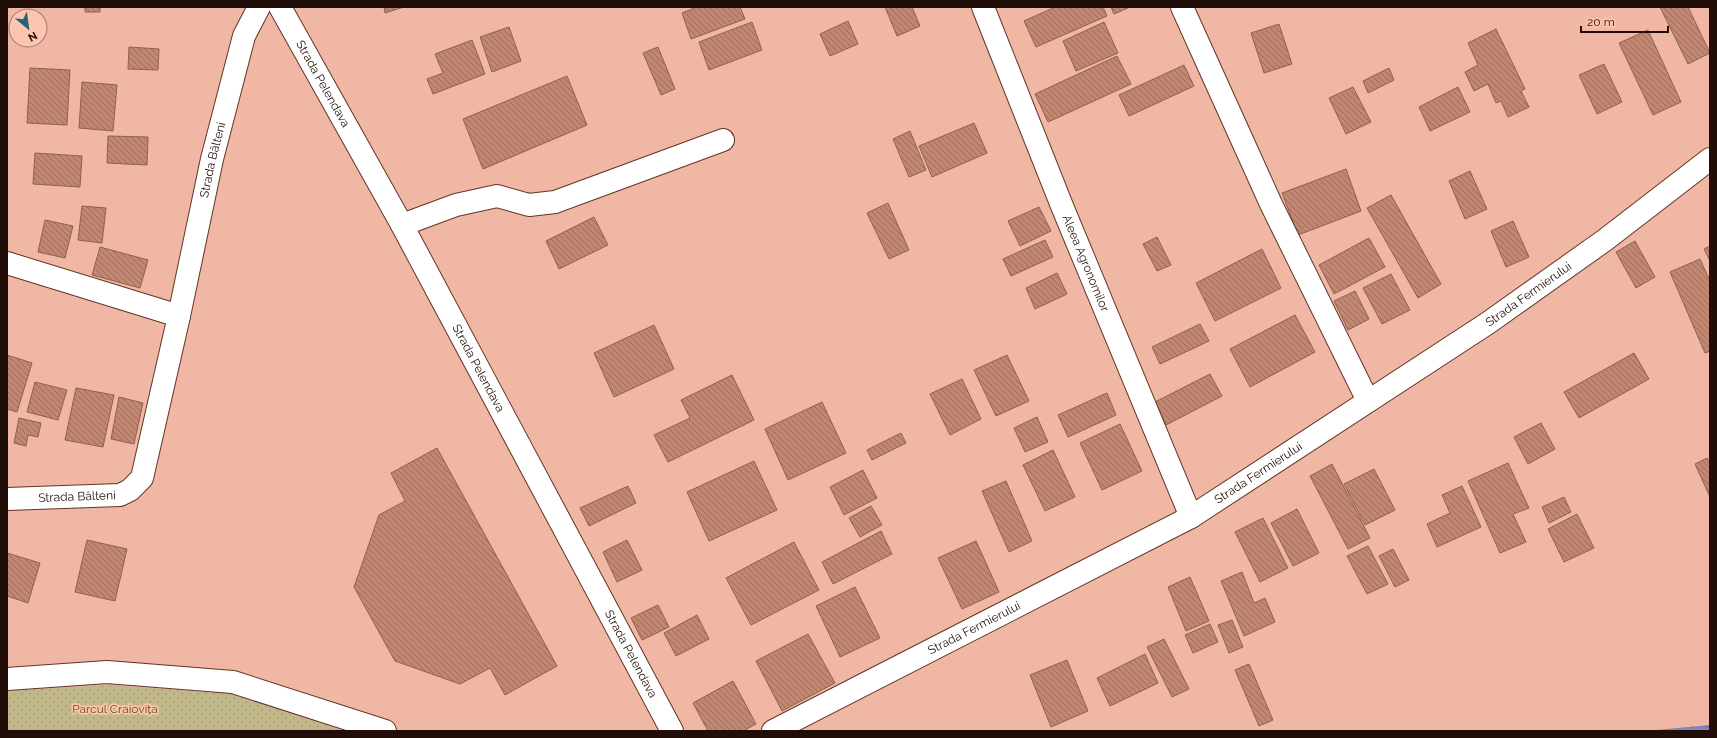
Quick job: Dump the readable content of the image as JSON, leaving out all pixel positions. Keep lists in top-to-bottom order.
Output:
{
  "streets": {
    "street": [
      "Strada Pelendava",
      "Strada Bâlteni",
      "Aleea Agronomilor",
      "Strada Fermierului"
    ]
  },
  "crossings": [
    ["Aleea Agronomilor", "Strada Fermierului"]
  ],
  "parks": ["Parcul Craiovița"],
  "scale_bar": "20 m",
  "north": "bottom right"
}
